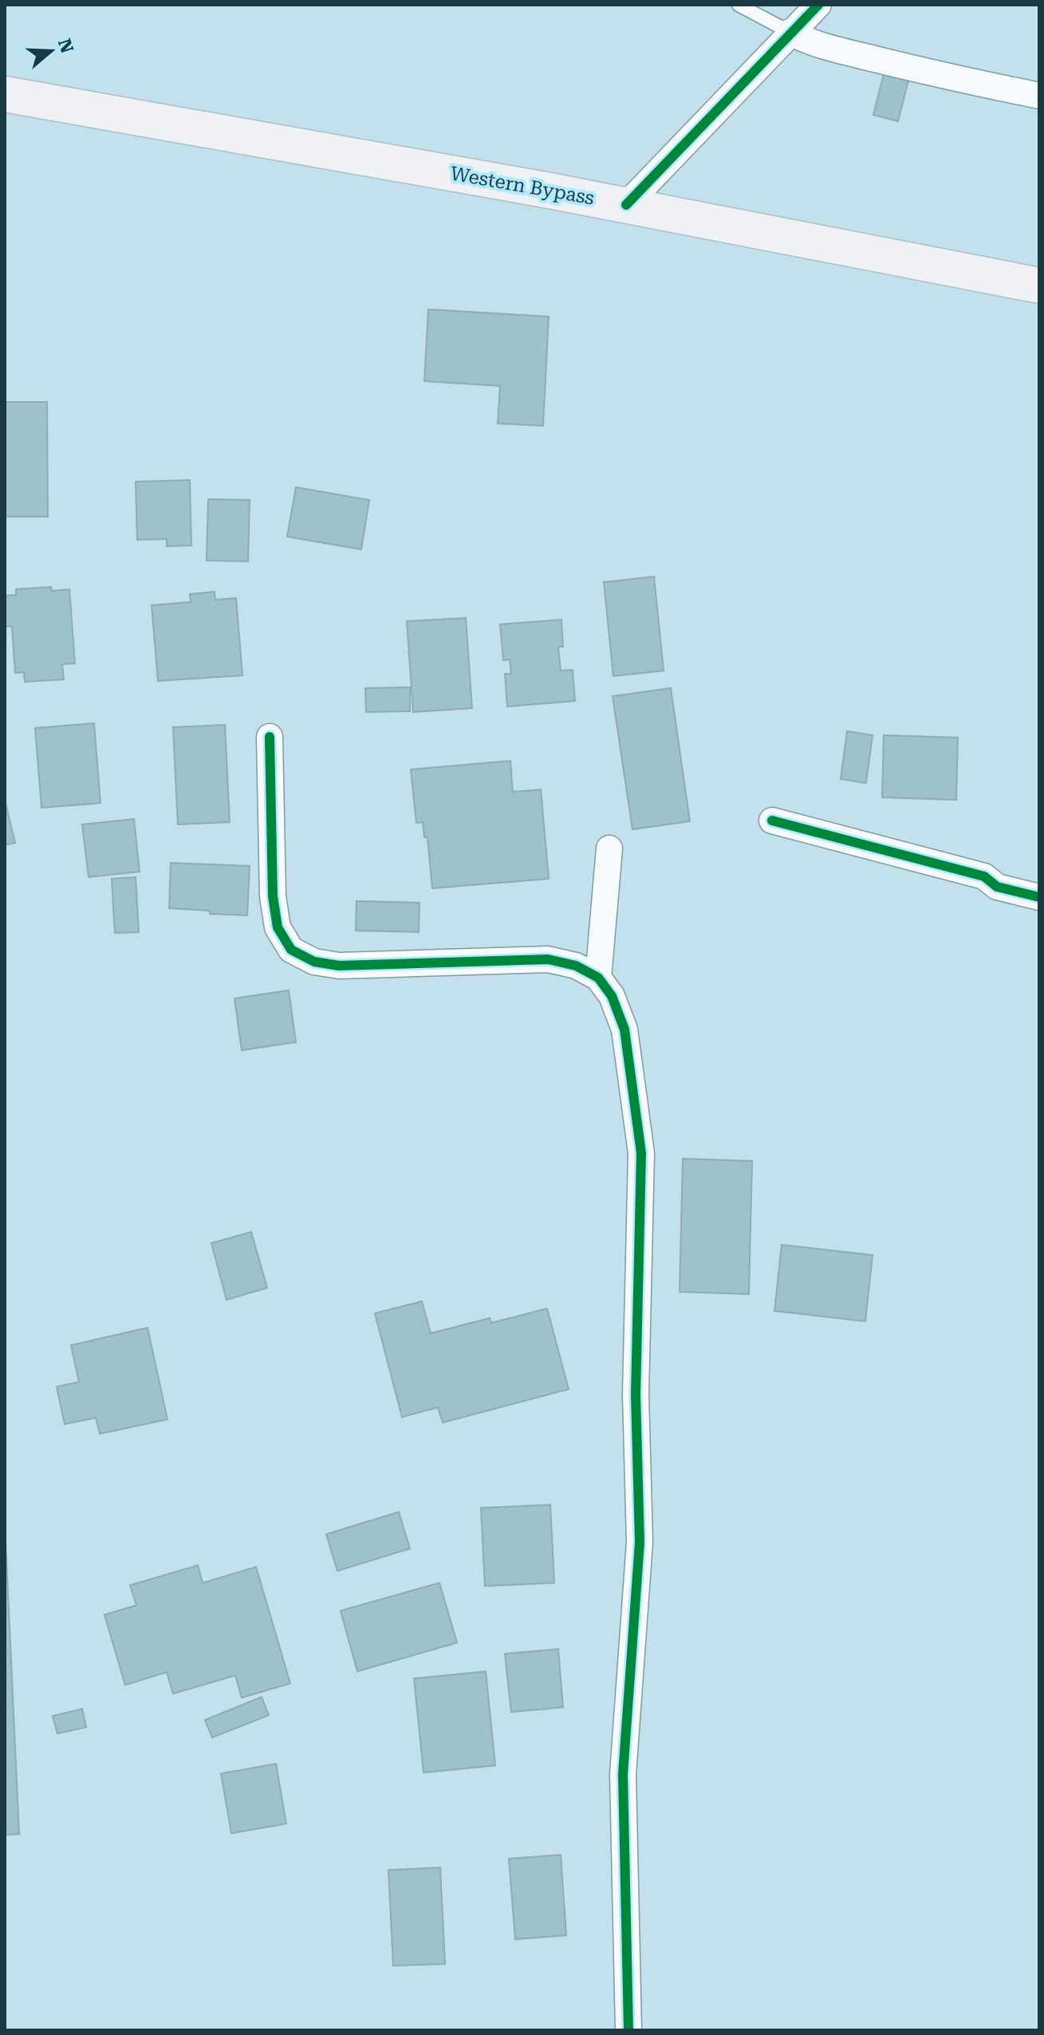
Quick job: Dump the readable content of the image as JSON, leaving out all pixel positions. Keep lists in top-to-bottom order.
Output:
{
  "streets": {
    "main road": ["Western Bypass"]
  },
  "north": "right"
}
